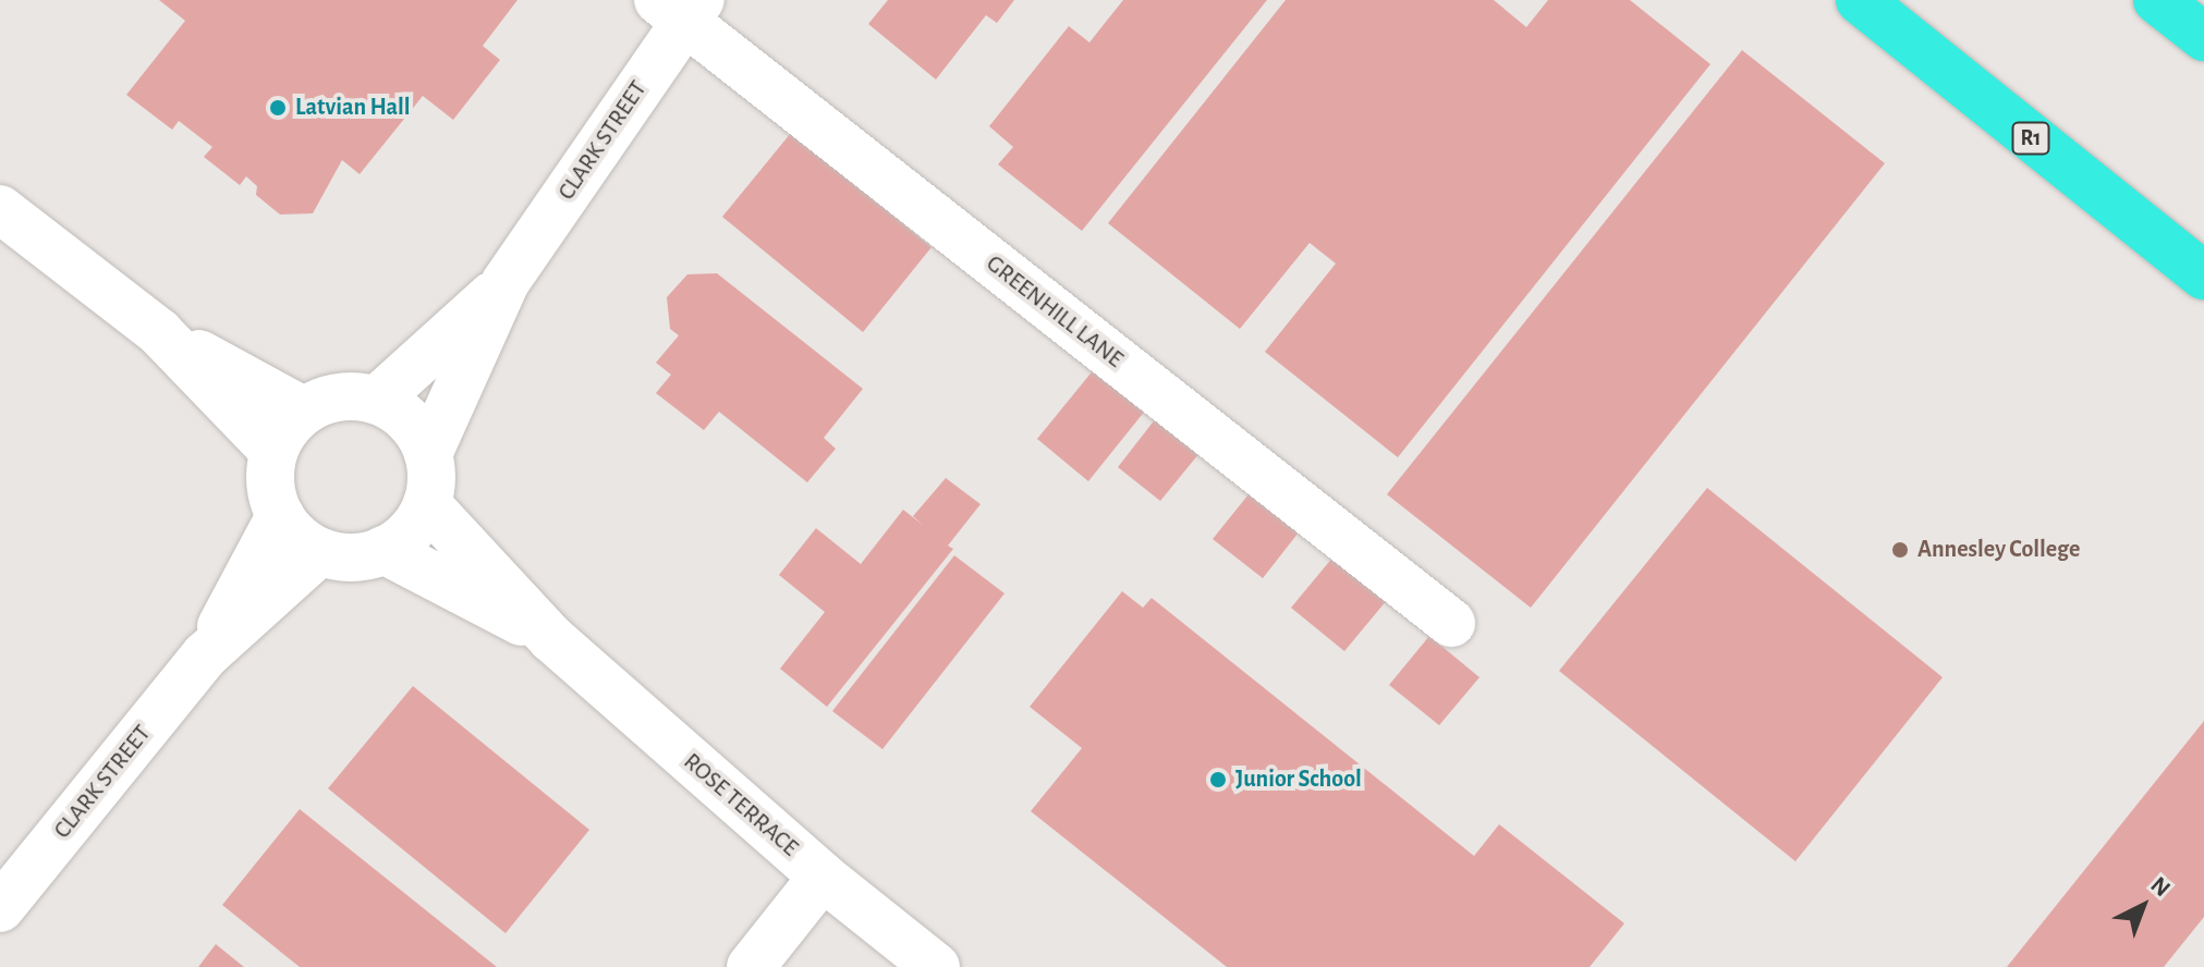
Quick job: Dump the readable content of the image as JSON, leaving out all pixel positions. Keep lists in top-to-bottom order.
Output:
{
  "streets": {
    "highway": ["R1"],
    "street": ["CLARK STREET", "GREENHILL LANE", "ROSE TERRACE"]
  },
  "crossings": [
    ["CLARK STREET", "GREENHILL LANE"],
    ["CLARK STREET", "ROSE TERRACE"]
  ],
  "places": ["Latvian Hall", "Annesley College", "Junior School"],
  "north": "top right"
}
